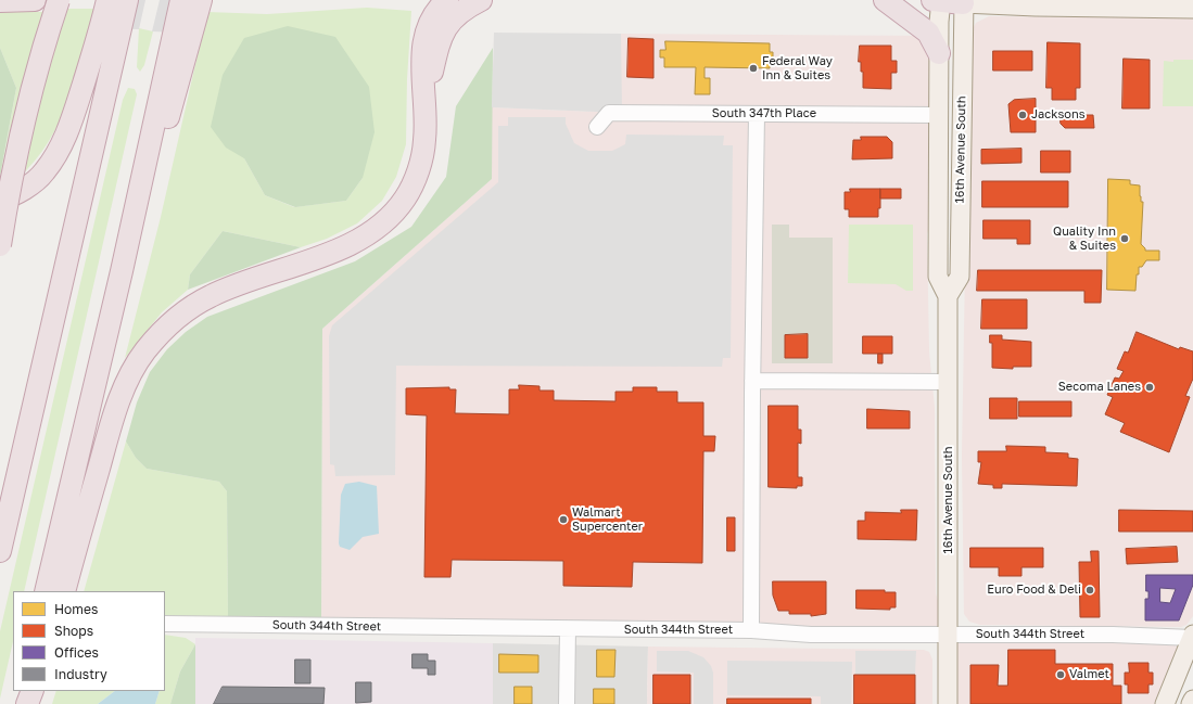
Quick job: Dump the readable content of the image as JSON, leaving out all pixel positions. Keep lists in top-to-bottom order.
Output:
{
  "streets": {
    "main road": ["16th Avenue South"],
    "street": ["South 347th Place", "South 344th Street"]
  },
  "crossings": [
    ["South 347th Place", "16th Avenue South"],
    ["16th Avenue South", "South 344th Street"]
  ],
  "places": [
    "Federal Way Inn & Suites",
    "Jacksons",
    "Quality Inn & Suites",
    "Secoma Lanes",
    "Walmart Supercenter",
    "Euro Food & Deli",
    "Valmet"
  ],
  "legend": [
    "Homes",
    "Shops",
    "Offices",
    "Industry"
  ]
}
